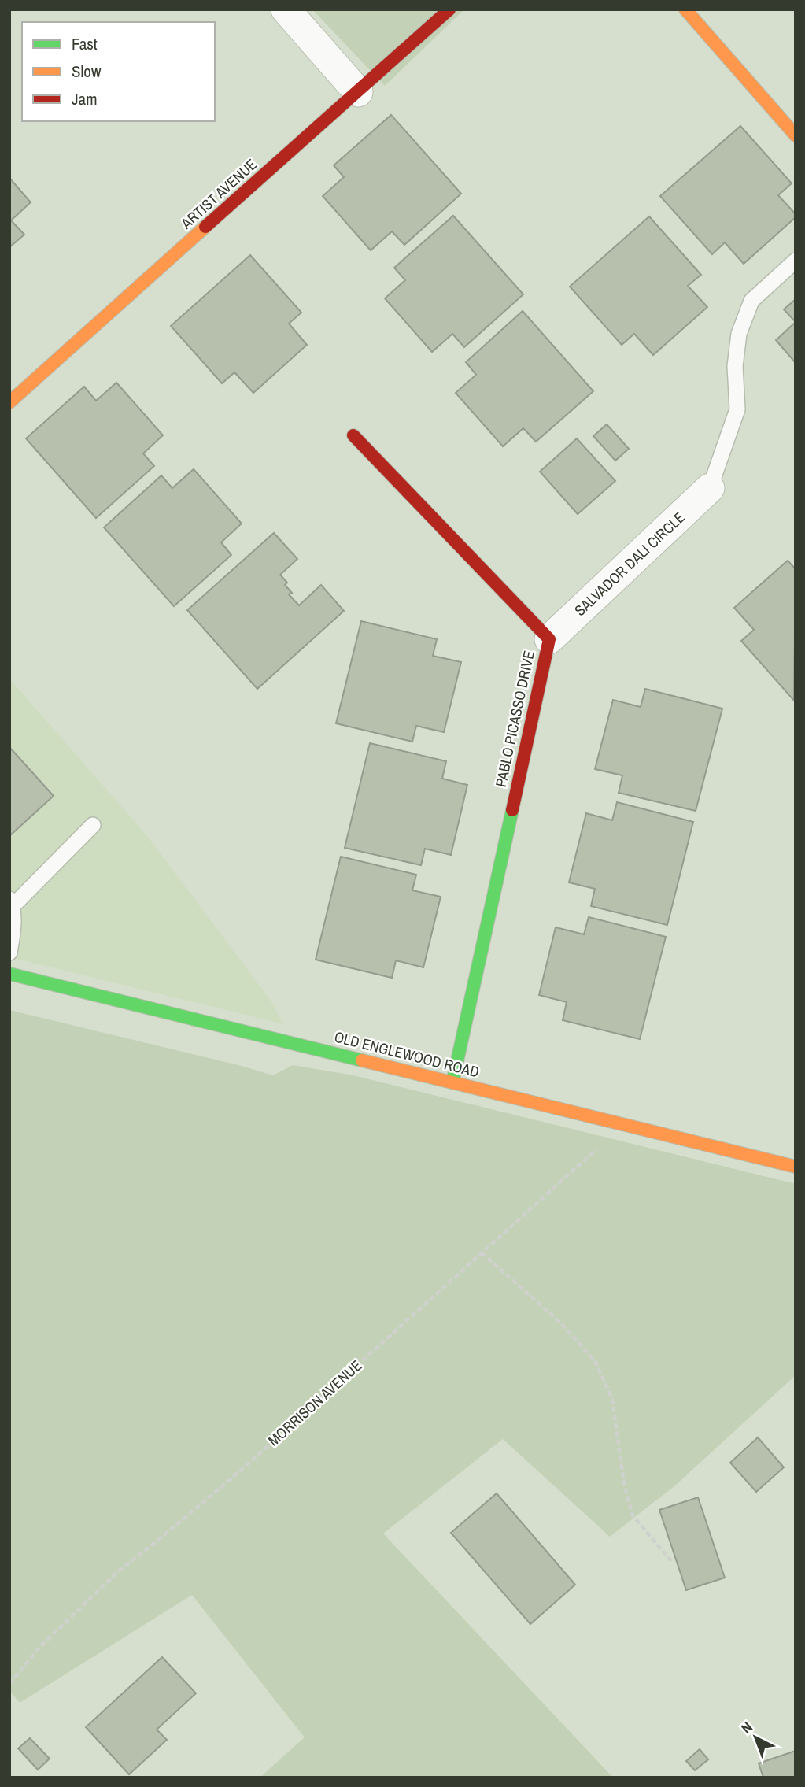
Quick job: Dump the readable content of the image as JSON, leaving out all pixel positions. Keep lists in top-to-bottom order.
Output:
{
  "streets": {
    "street": [
      "ARTIST AVENUE",
      "SALVADOR DALI CIRCLE",
      "PABLO PICASSO DRIVE",
      "OLD ENGLEWOOD ROAD"
    ],
    "path": ["MORRISON AVENUE"]
  },
  "crossings": [
    ["SALVADOR DALI CIRCLE", "PABLO PICASSO DRIVE"],
    ["PABLO PICASSO DRIVE", "OLD ENGLEWOOD ROAD"],
    ["OLD ENGLEWOOD ROAD", "MORRISON AVENUE"]
  ],
  "legend": ["Fast", "Slow", "Jam"],
  "north": "top left"
}
